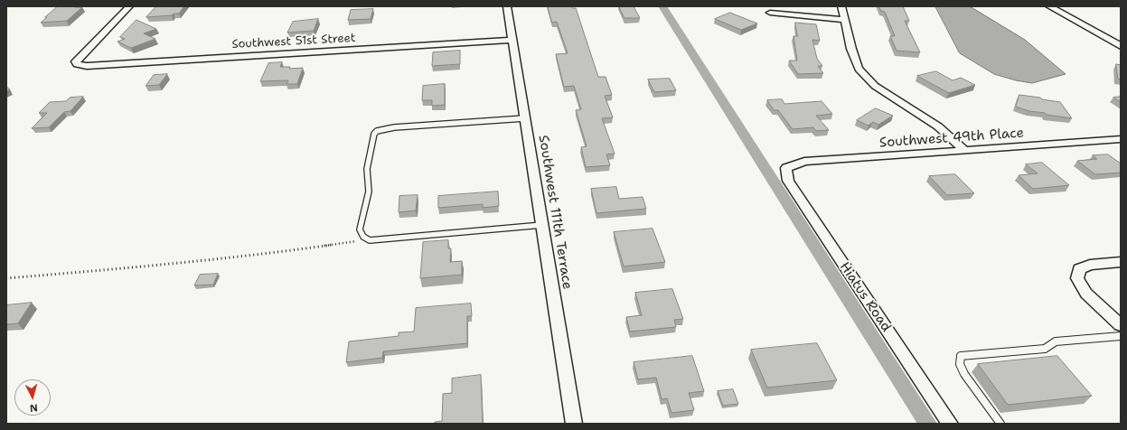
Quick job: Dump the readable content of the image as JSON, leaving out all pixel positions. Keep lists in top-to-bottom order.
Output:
{
  "streets": {
    "street": [
      "Southwest 51st Street",
      "Southwest 49th Place",
      "Southwest 111th Terrace",
      "Hiatus Road"
    ]
  },
  "crossings": [
    ["Southwest 51st Street", "Southwest 111th Terrace"],
    ["Southwest 49th Place", "Hiatus Road"]
  ],
  "north": "bottom"
}
